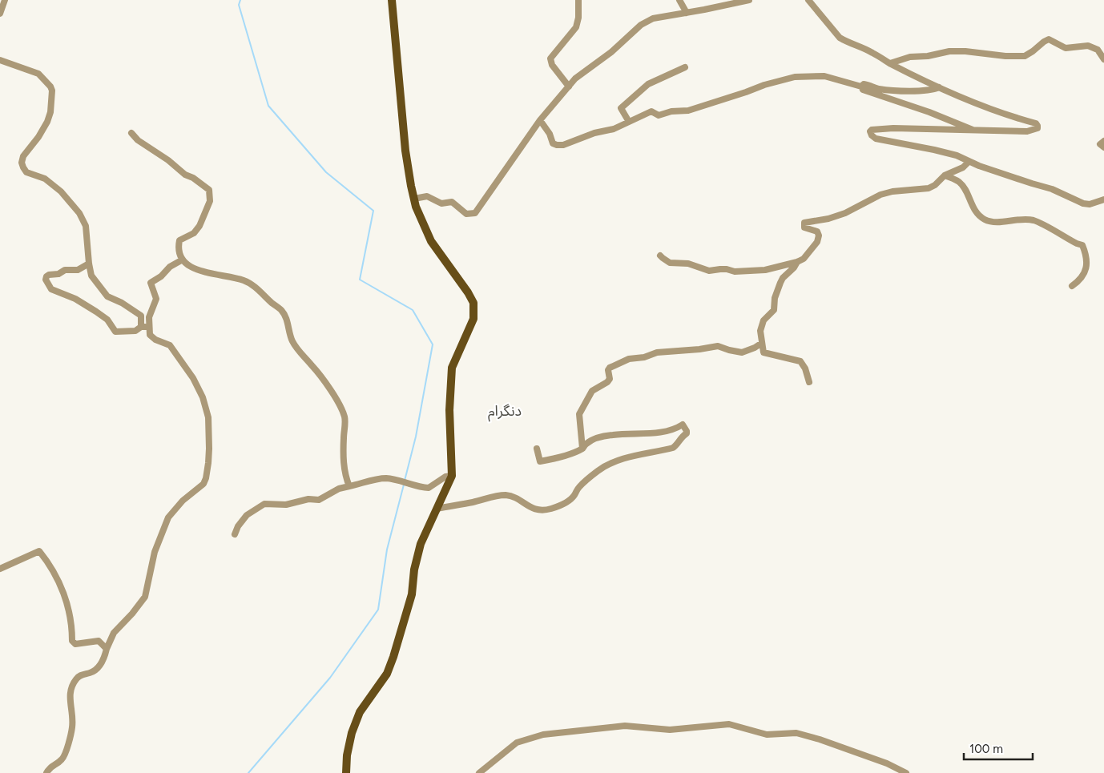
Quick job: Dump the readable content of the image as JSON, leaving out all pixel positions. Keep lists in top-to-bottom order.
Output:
{
  "districts": ["دنگرام"],
  "scale_bar": "100 m"
}
